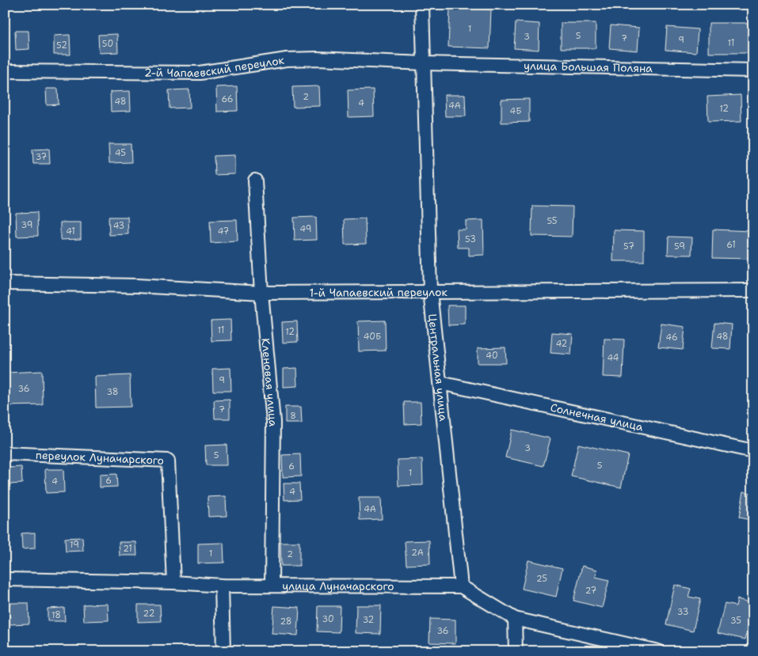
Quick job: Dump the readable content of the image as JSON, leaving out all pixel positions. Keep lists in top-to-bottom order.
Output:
{
  "streets": {
    "street": [
      "2-й Чапаевский переулок",
      "улица Большая Поляна",
      "1-й Чапаевский переулок",
      "Центральная улица",
      "Кленовая улица",
      "Солнечная улица",
      "переулок Луначарского",
      "улица Луначарского"
    ]
  },
  "crossings": [
    ["2-й Чапаевский переулок", "улица Большая Поляна"],
    ["2-й Чапаевский переулок", "Центральная улица"],
    ["улица Большая Поляна", "Центральная улица"],
    ["1-й Чапаевский переулок", "Центральная улица"],
    ["1-й Чапаевский переулок", "Кленовая улица"],
    ["Центральная улица", "Солнечная улица"],
    ["Центральная улица", "улица Луначарского"],
    ["Кленовая улица", "улица Луначарского"],
    ["переулок Луначарского", "улица Луначарского"]
  ],
  "house_numbers": [
    "1",
    "5",
    "3",
    "7",
    "9",
    "11",
    "50",
    "52",
    "2",
    "66",
    "48",
    "4",
    "4А",
    "12",
    "4Б",
    "45",
    "37",
    "55",
    "39",
    "43",
    "49",
    "41",
    "47",
    "53",
    "61",
    "57",
    "59",
    "11",
    "12",
    "40Б",
    "48",
    "46",
    "42",
    "40",
    "44",
    "9",
    "36",
    "38",
    "7",
    "8",
    "3",
    "5",
    "5",
    "6",
    "1",
    "6",
    "4",
    "4",
    "4А",
    "19",
    "21",
    "2А",
    "1",
    "2",
    "25",
    "27",
    "33",
    "22",
    "18",
    "30",
    "32",
    "35",
    "28",
    "36"
  ]
}
